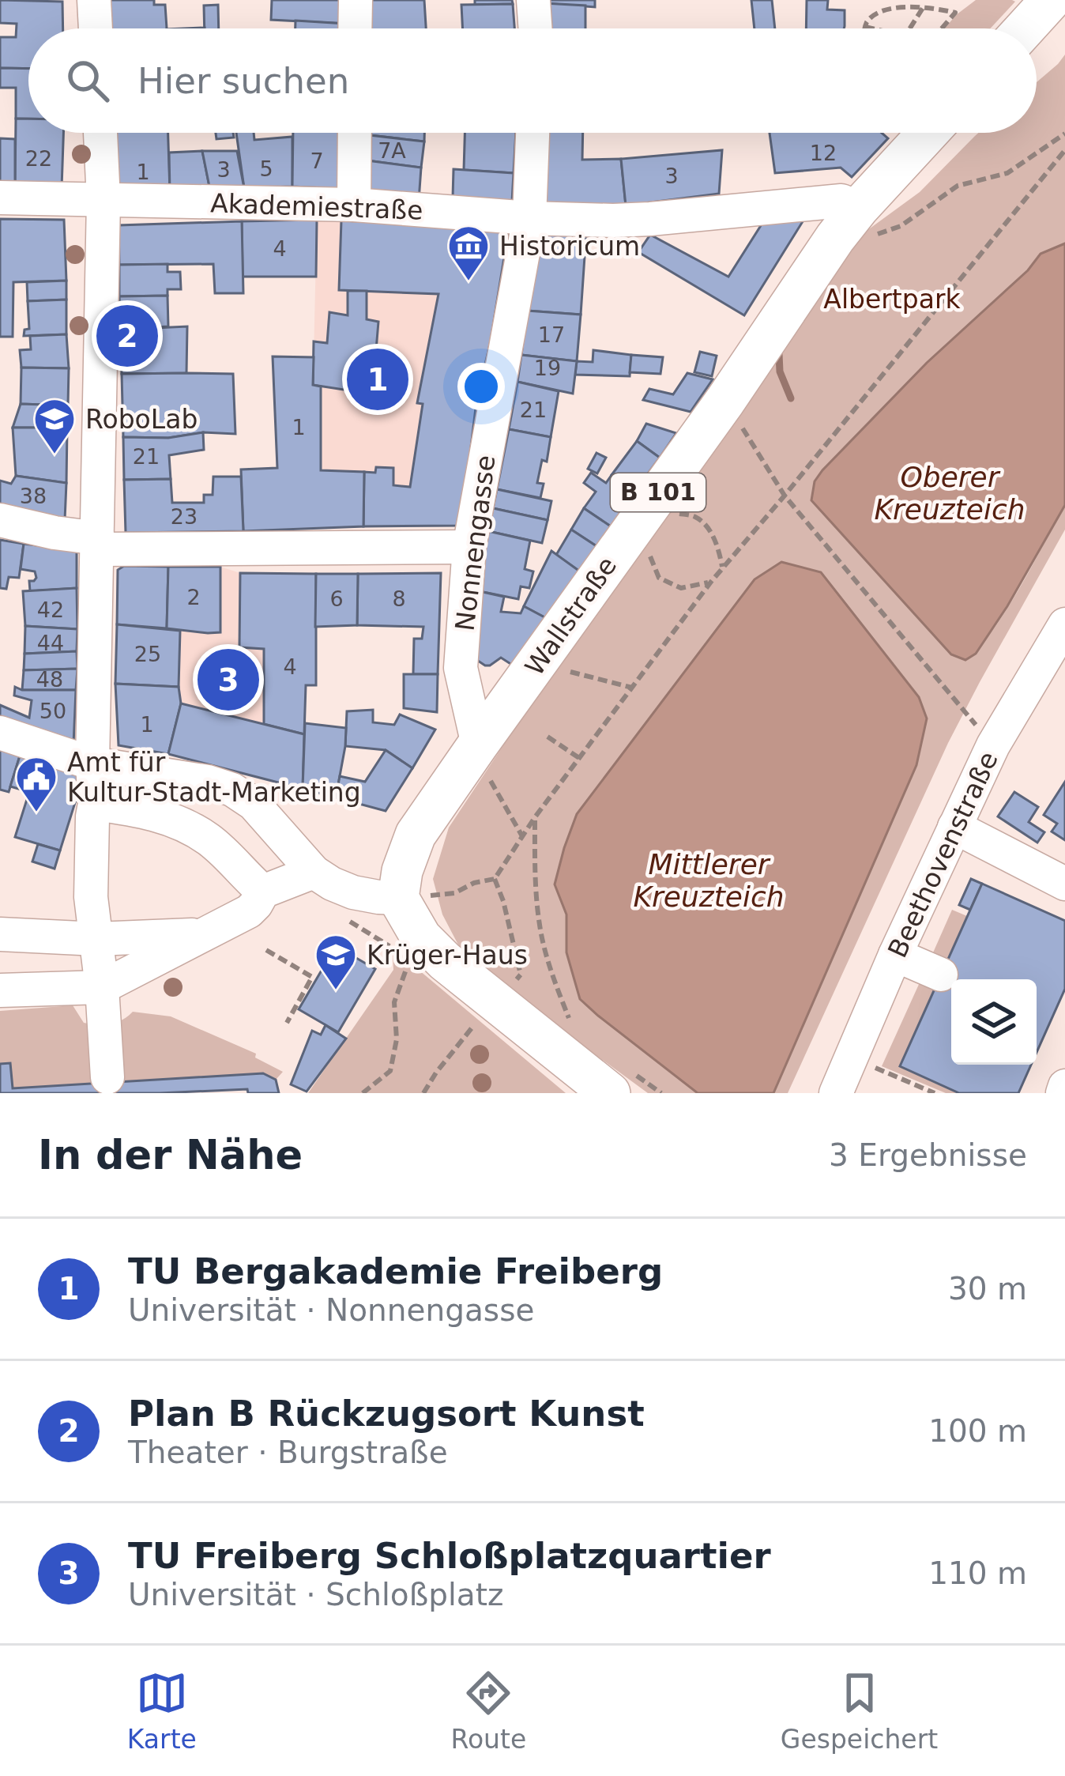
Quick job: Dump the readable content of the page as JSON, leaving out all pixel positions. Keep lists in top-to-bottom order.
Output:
{
  "streets": {
    "main road": ["B 101", "Wallstraße"],
    "street": ["Akademiestraße", "Nonnengasse", "Beethovenstraße"]
  },
  "crossings": [
    ["Akademiestraße", "Nonnengasse"],
    ["Akademiestraße", "Wallstraße"],
    ["Nonnengasse", "Wallstraße"]
  ],
  "water": ["Oberer Kreuzteich", "Mittlerer Kreuzteich"],
  "parks": ["Albertpark"],
  "places": {
    "museum": ["Historicum"],
    "school or university": ["RoboLab", "Krüger-Haus"],
    "public building": ["Amt für Kultur-Stadt-Marketing"]
  },
  "house_numbers": [
    "7A",
    "12",
    "22",
    "7",
    "5",
    "3",
    "1",
    "3",
    "4",
    "17",
    "19",
    "21",
    "1",
    "21",
    "38",
    "23",
    "2",
    "6",
    "8",
    "42",
    "44",
    "25",
    "4",
    "48",
    "50",
    "1"
  ],
  "page": {
    "search": "Hier suchen",
    "pins": ["2", "1", "3"],
    "heading": ["In der Nähe", "3 Ergebnisse"],
    "list": [
      {
        "mark": "1",
        "name": "TU Bergakademie Freiberg",
        "note": "Universität · Nonnengasse",
        "value": "30 m"
      },
      {
        "mark": "2",
        "name": "Plan B Rückzugsort Kunst",
        "note": "Theater · Burgstraße",
        "value": "100 m"
      },
      {
        "mark": "3",
        "name": "TU Freiberg Schloßplatzquartier",
        "note": "Universität · Schloßplatz",
        "value": "110 m"
      }
    ],
    "nav": ["Karte", "Route", "Gespeichert"]
  }
}
